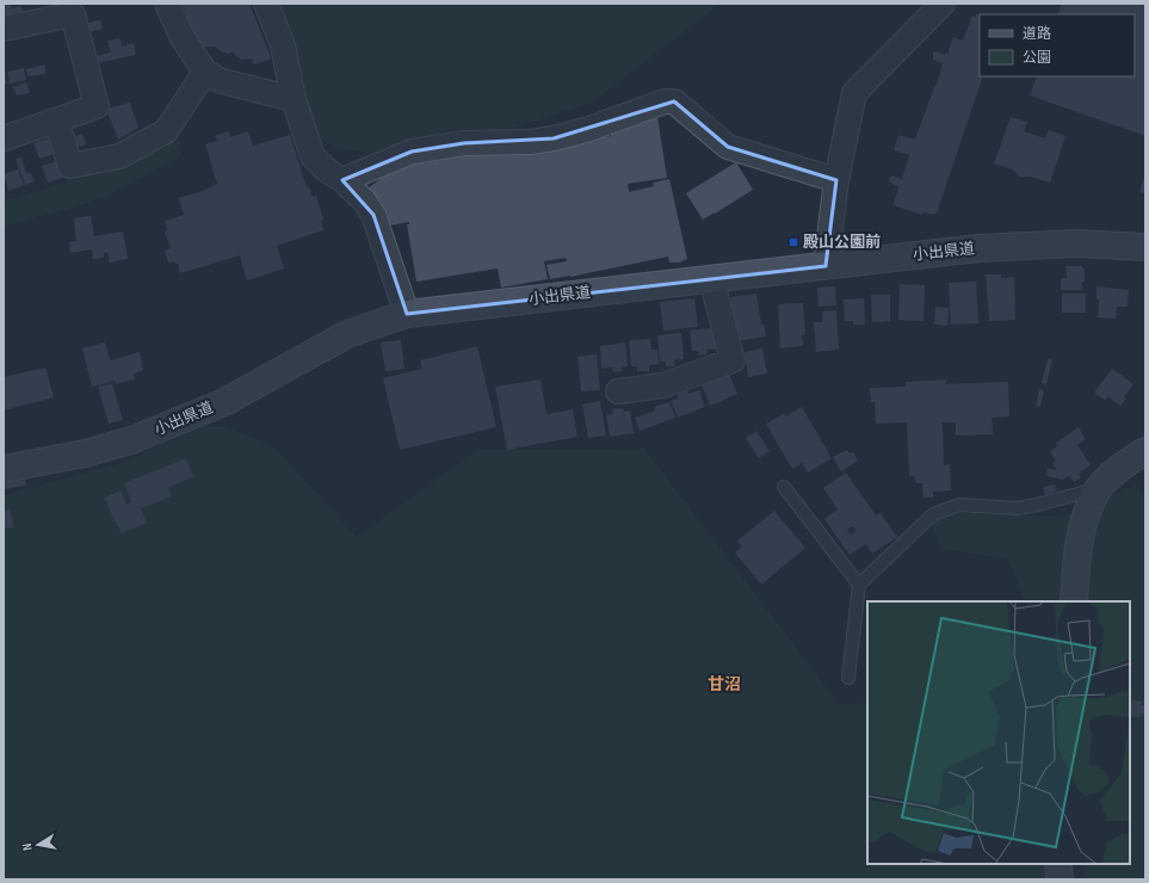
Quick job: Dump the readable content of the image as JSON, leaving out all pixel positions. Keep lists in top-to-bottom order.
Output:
{
  "streets": {
    "main road": ["小出県道"]
  },
  "districts": ["甘沼"],
  "places": {
    "transit": ["殿山公園前"]
  },
  "legend": ["道路", "公園"],
  "north": "left"
}
